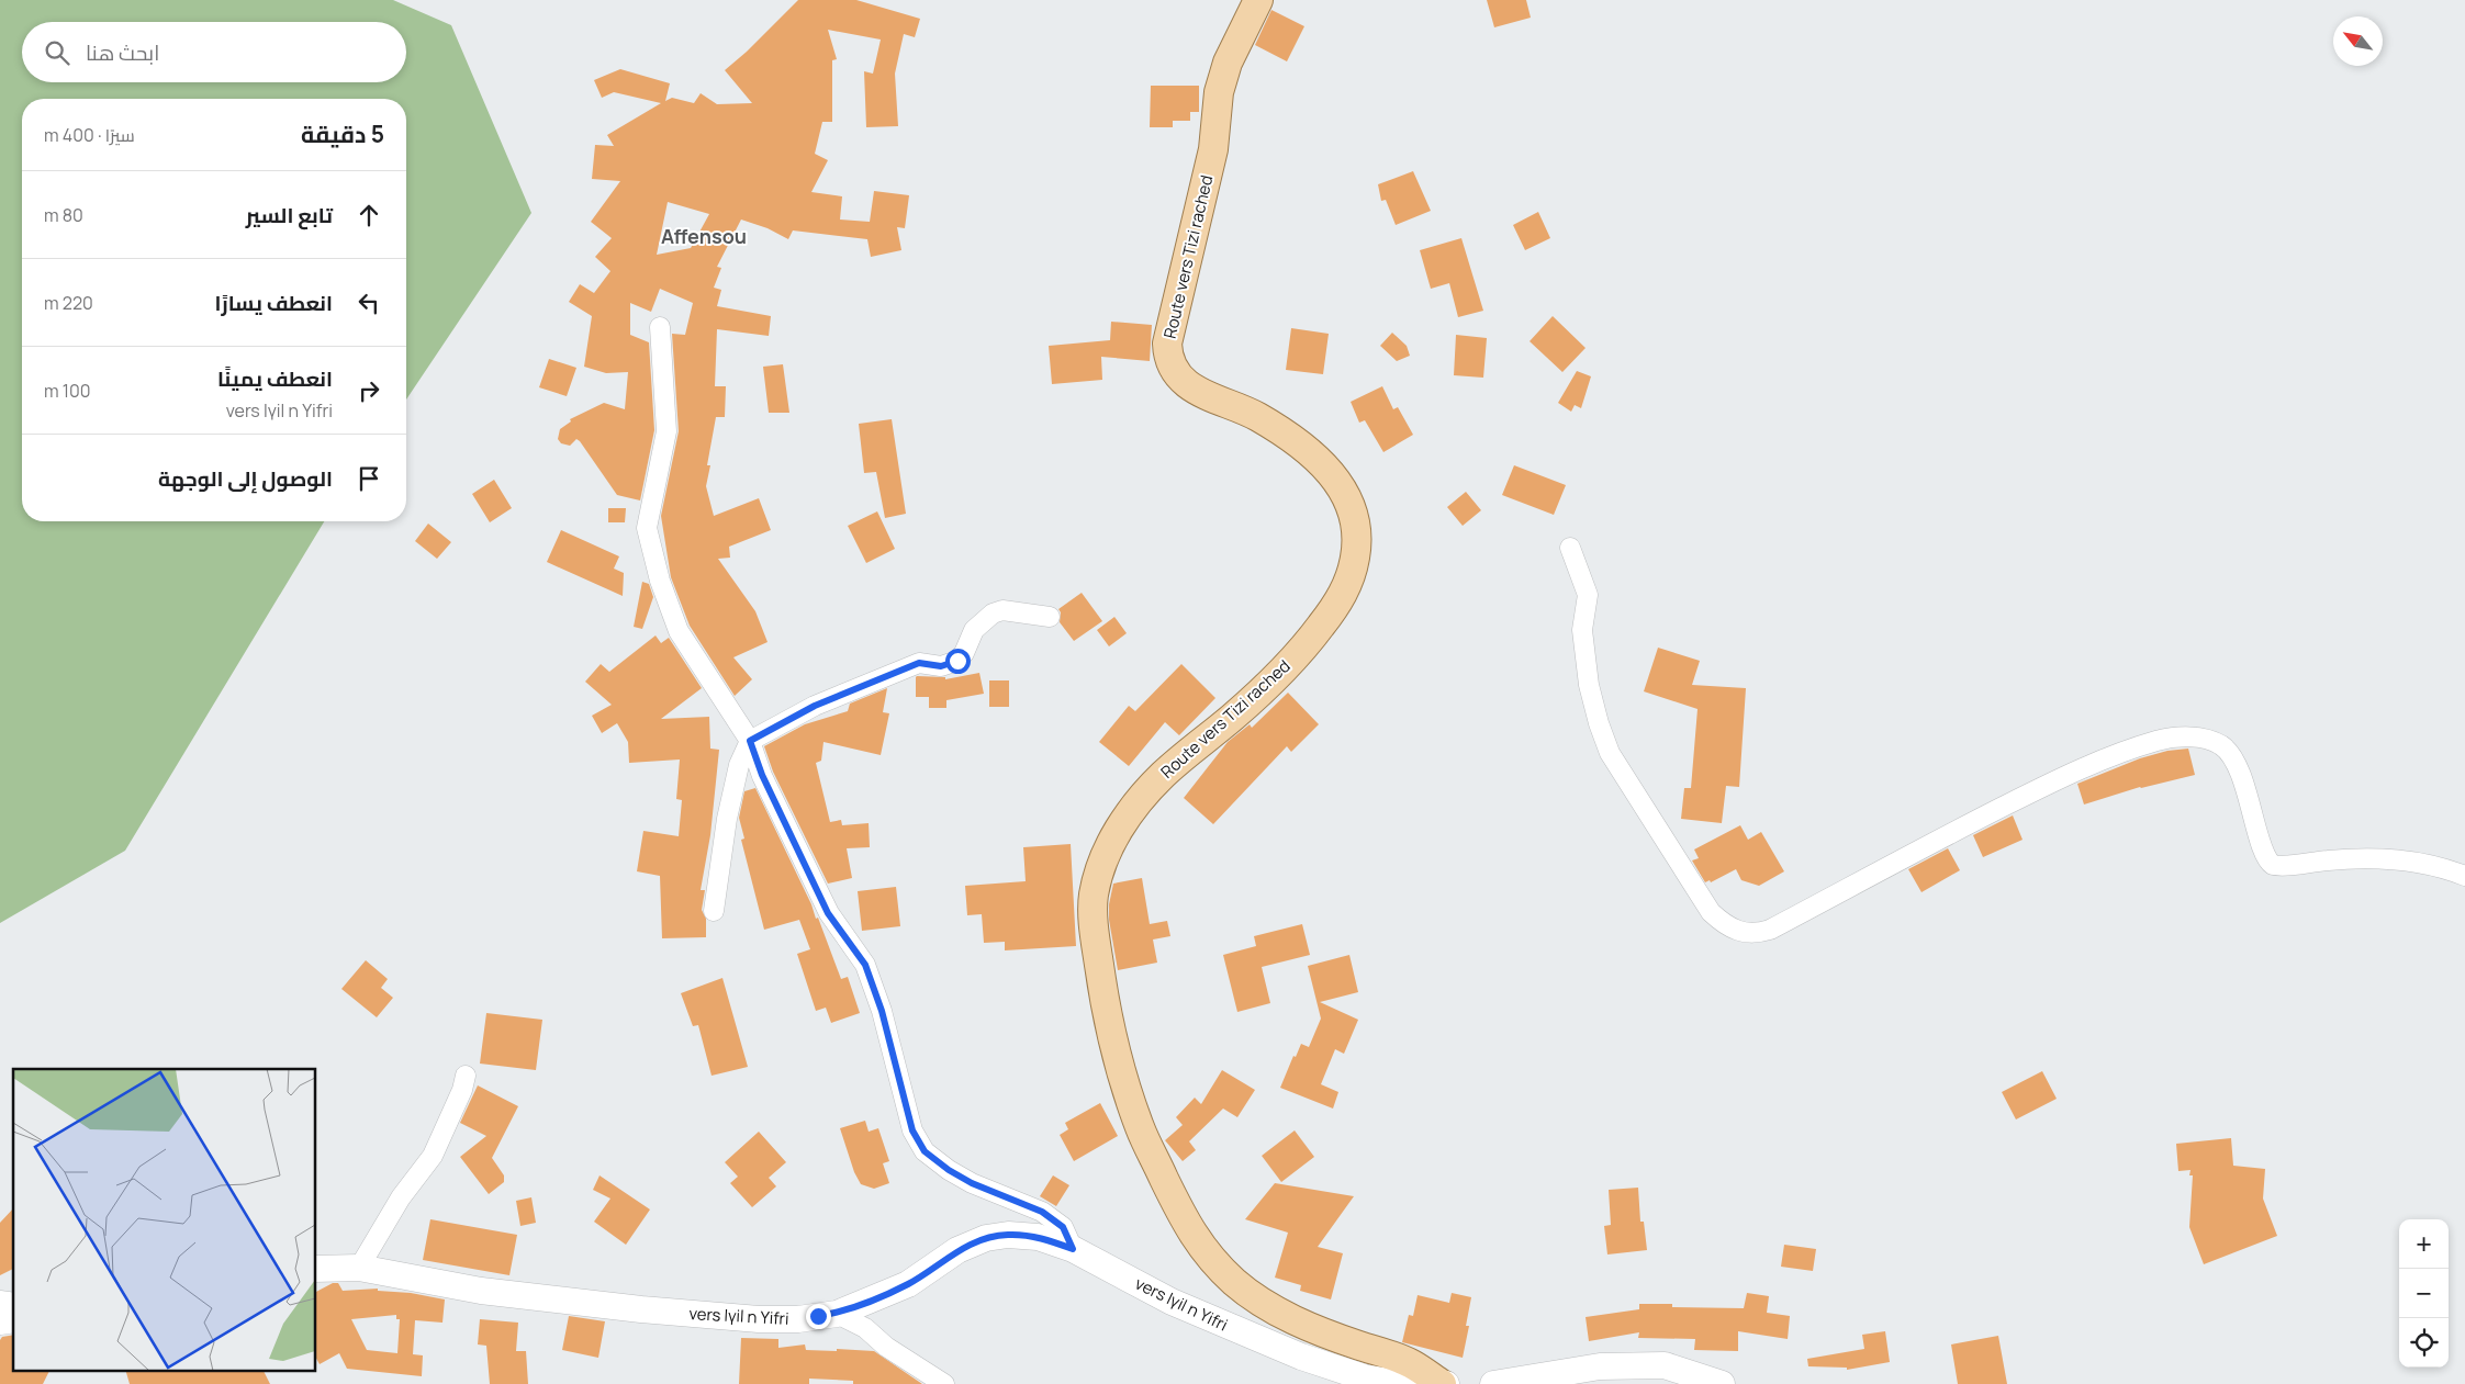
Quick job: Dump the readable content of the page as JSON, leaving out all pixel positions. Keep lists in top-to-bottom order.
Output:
{
  "streets": {
    "main road": ["Route vers Tizi rached", "vers Iγil n Yifri"]
  },
  "crossings": [
    ["Route vers Tizi rached", "vers Iγil n Yifri"]
  ],
  "districts": ["Affensou"],
  "north": "top left",
  "page": {
    "search": "ابحث هنا",
    "heading": ["5 دقيقة", "سيرًا · 400 m"],
    "list": [
      ["تابع السير", "80 m"],
      ["انعطف يسارًا", "220 m"],
      ["انعطف يمينًا", "vers Iγil n Yifri", "100 m"],
      "الوصول إلى الوجهة"
    ],
    "map_buttons": ["+", "−"]
  }
}
